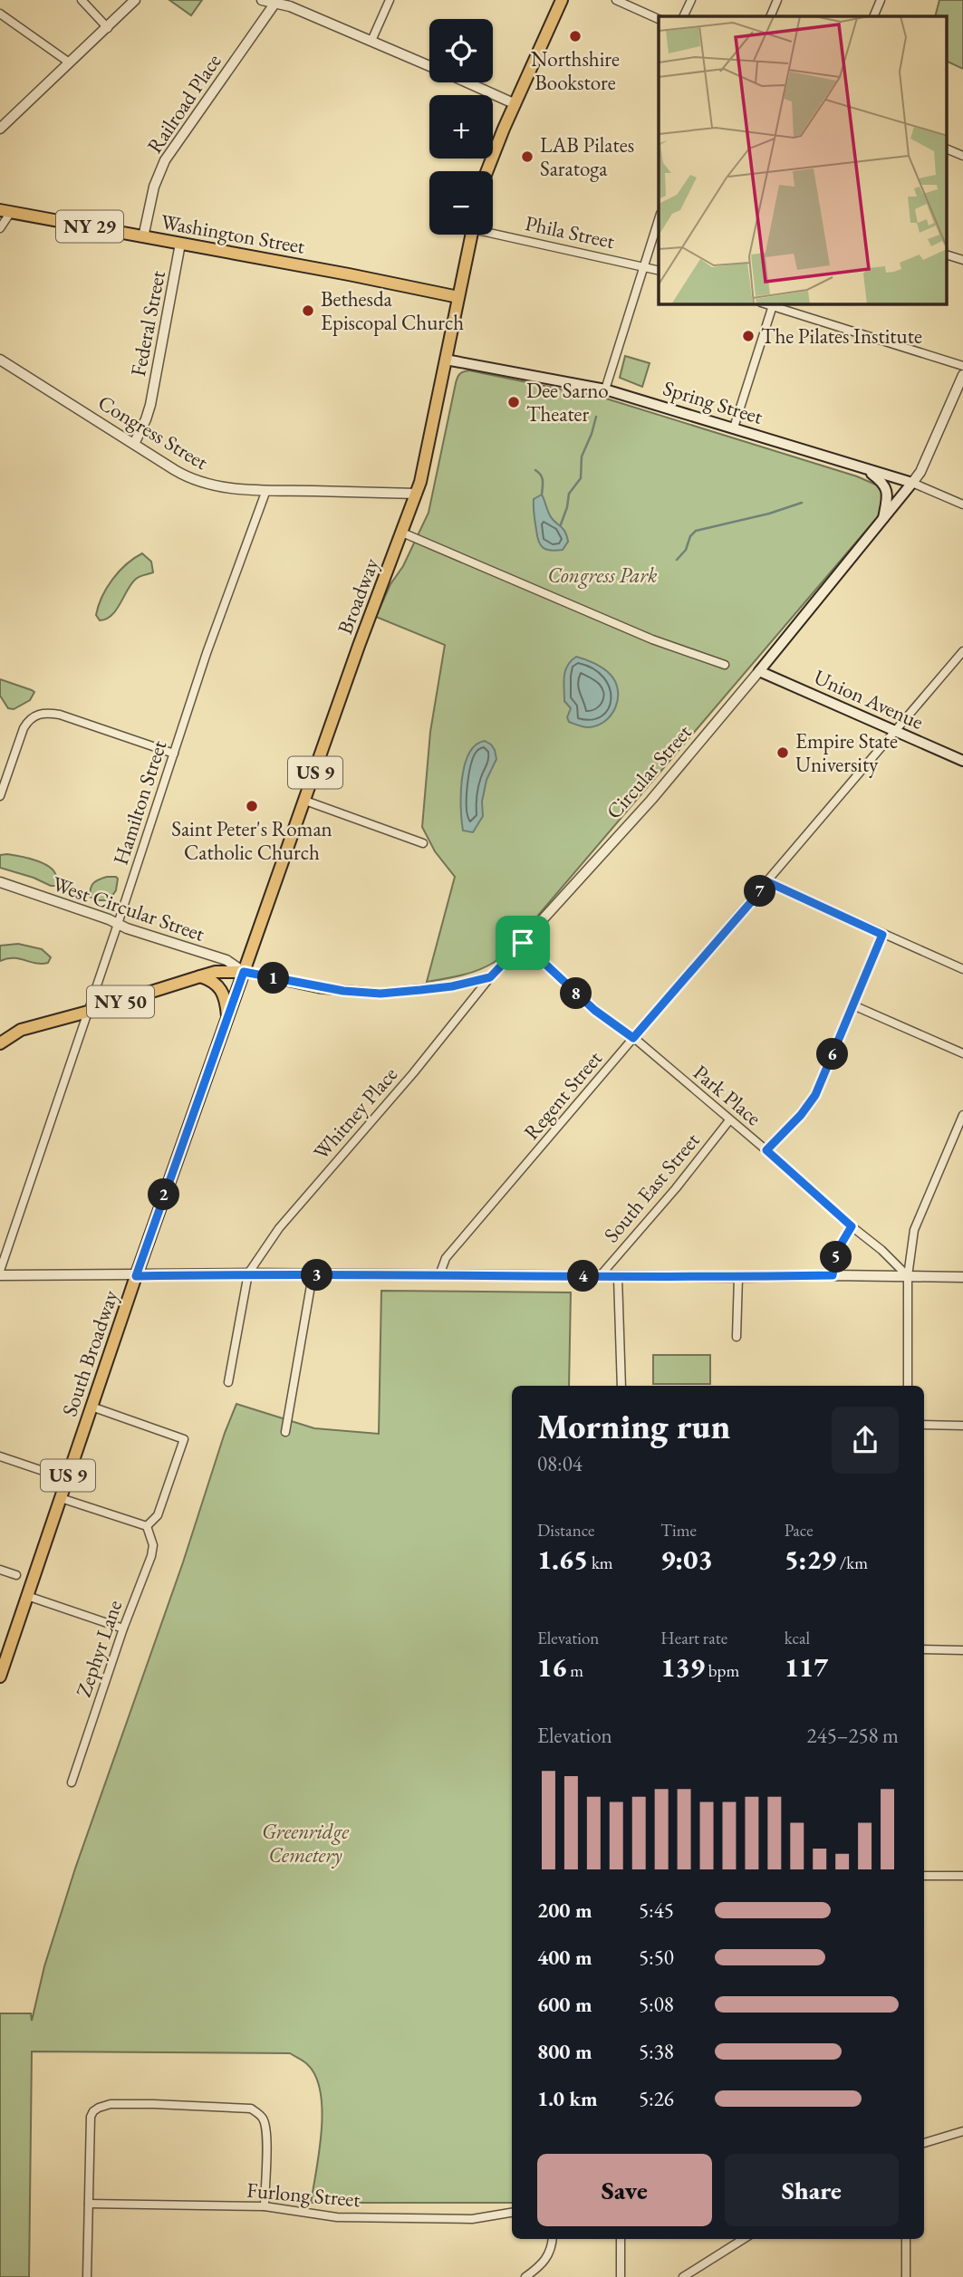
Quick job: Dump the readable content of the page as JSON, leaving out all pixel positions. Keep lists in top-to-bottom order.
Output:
{
  "streets": {
    "main road": [
      "NY 29",
      "Washington Street",
      "Spring Street",
      "Broadway",
      "Union Avenue",
      "Circular Street",
      "US 9",
      "NY 50",
      "South Broadway"
    ],
    "street": [
      "Railroad Place",
      "Phila Street",
      "Federal Street",
      "Congress Street",
      "Hamilton Street",
      "West Circular Street",
      "Regent Street",
      "Park Place",
      "Whitney Place",
      "South East Street",
      "Zephyr Lane",
      "Furlong Street"
    ]
  },
  "crossings": [
    ["Railroad Place", "Washington Street"],
    ["Washington Street", "Federal Street"],
    ["Washington Street", "Broadway"],
    ["Federal Street", "Congress Street"],
    ["Spring Street", "Broadway"],
    ["Spring Street", "Circular Street"],
    ["Congress Street", "Broadway"],
    ["Congress Street", "Hamilton Street"],
    ["Broadway", "West Circular Street"],
    ["Broadway", "NY 50"],
    ["Broadway", "South Broadway"],
    ["Union Avenue", "Circular Street"],
    ["Union Avenue", "Regent Street"],
    ["Circular Street", "Park Place"],
    ["Circular Street", "Whitney Place"],
    ["Hamilton Street", "West Circular Street"],
    ["Hamilton Street", "NY 50"],
    ["West Circular Street", "NY 50"],
    ["West Circular Street", "South Broadway"],
    ["NY 50", "South Broadway"],
    ["Regent Street", "Park Place"],
    ["Park Place", "South East Street"]
  ],
  "parks": ["Congress Park", "Greenridge Cemetery"],
  "places": [
    "Northshire Bookstore",
    "LAB Pilates Saratoga",
    "Bethesda Episcopal Church",
    "The Pilates Institute",
    "Dee Sarno Theater",
    "Empire State University",
    "Saint Peter's Roman Catholic Church"
  ],
  "page": {
    "map_buttons": ["+", "−"],
    "pins": [
      "7",
      "1",
      "8",
      "6",
      "2",
      "5",
      "3",
      "4"
    ],
    "heading": ["Morning run", "08:04"],
    "stats": [
      ["Distance", "1.65 km"],
      ["Time", "9:03"],
      ["Pace", "5:29 /km"],
      ["Elevation", "16 m"],
      ["Heart rate", "139 bpm"],
      ["kcal", "117"]
    ],
    "chart": ["Elevation", "245–258 m"],
    "list": [
      {
        "name": "200 m",
        "note": "5:45"
      },
      {
        "name": "400 m",
        "note": "5:50"
      },
      {
        "name": "600 m",
        "note": "5:08"
      },
      {
        "name": "800 m",
        "note": "5:38"
      },
      {
        "name": "1.0 km",
        "note": "5:26"
      }
    ],
    "buttons": ["Save", "Share"]
  }
}
